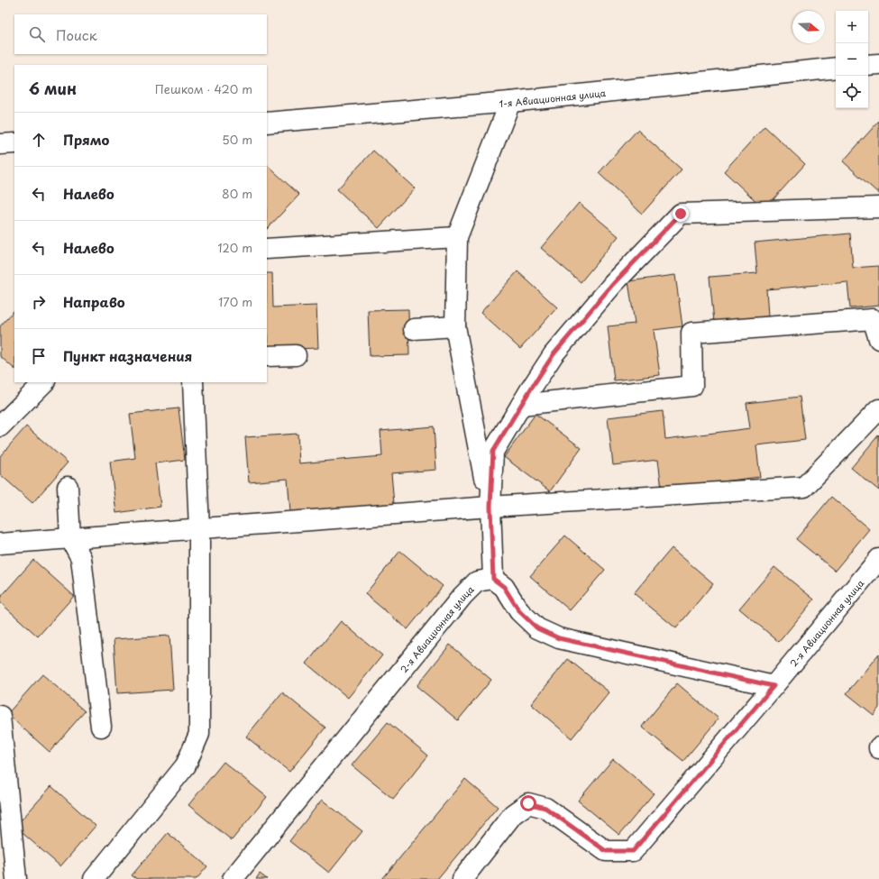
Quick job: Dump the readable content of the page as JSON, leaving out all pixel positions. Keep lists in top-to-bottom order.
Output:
{
  "streets": {
    "street": ["1-я Авиационная улица", "2-я Авиационная улица"]
  },
  "north": "right",
  "page": {
    "map_buttons": ["+", "−"],
    "search": "Поиск",
    "heading": ["6 мин", "Пешком · 420 m"],
    "list": [
      ["Прямо", "50 m"],
      ["Налево", "80 m"],
      ["Налево", "120 m"],
      ["Направо", "170 m"],
      "Пункт назначения"
    ]
  }
}
